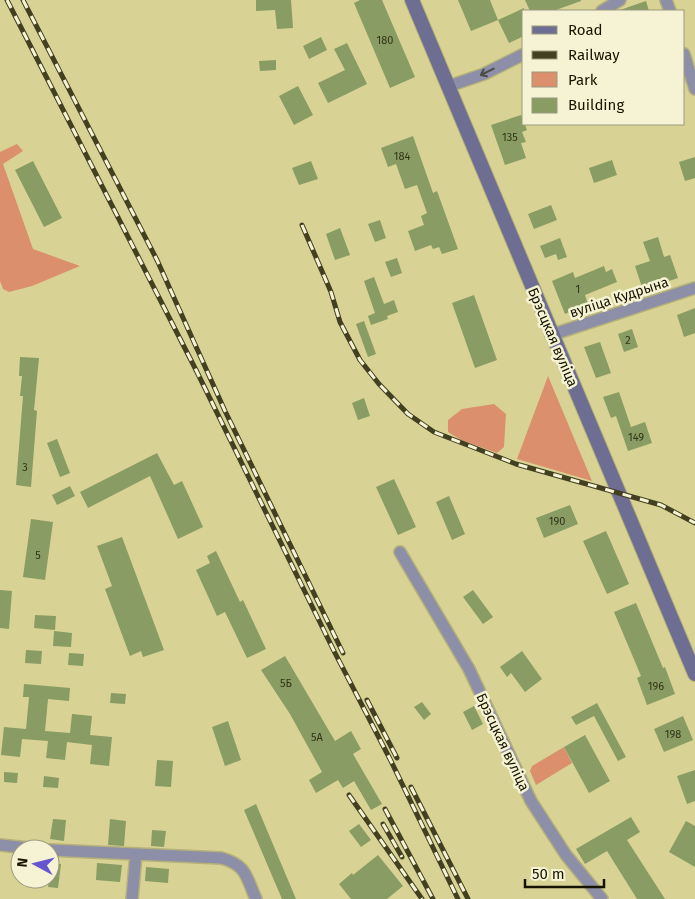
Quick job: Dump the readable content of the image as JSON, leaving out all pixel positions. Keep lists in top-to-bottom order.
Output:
{
  "streets": {
    "main road": ["Брэсцкая вуліца"],
    "street": ["вуліца Кудрына"]
  },
  "crossings": [
    ["вуліца Кудрына", "Брэсцкая вуліца"]
  ],
  "house_numbers": [
    "180",
    "135",
    "184",
    "1",
    "2",
    "149",
    "3",
    "190",
    "5",
    "5Б",
    "196",
    "198",
    "5А"
  ],
  "legend": [
    "Road",
    "Railway",
    "Park",
    "Building"
  ],
  "scale_bar": "50 m",
  "north": "left"
}
